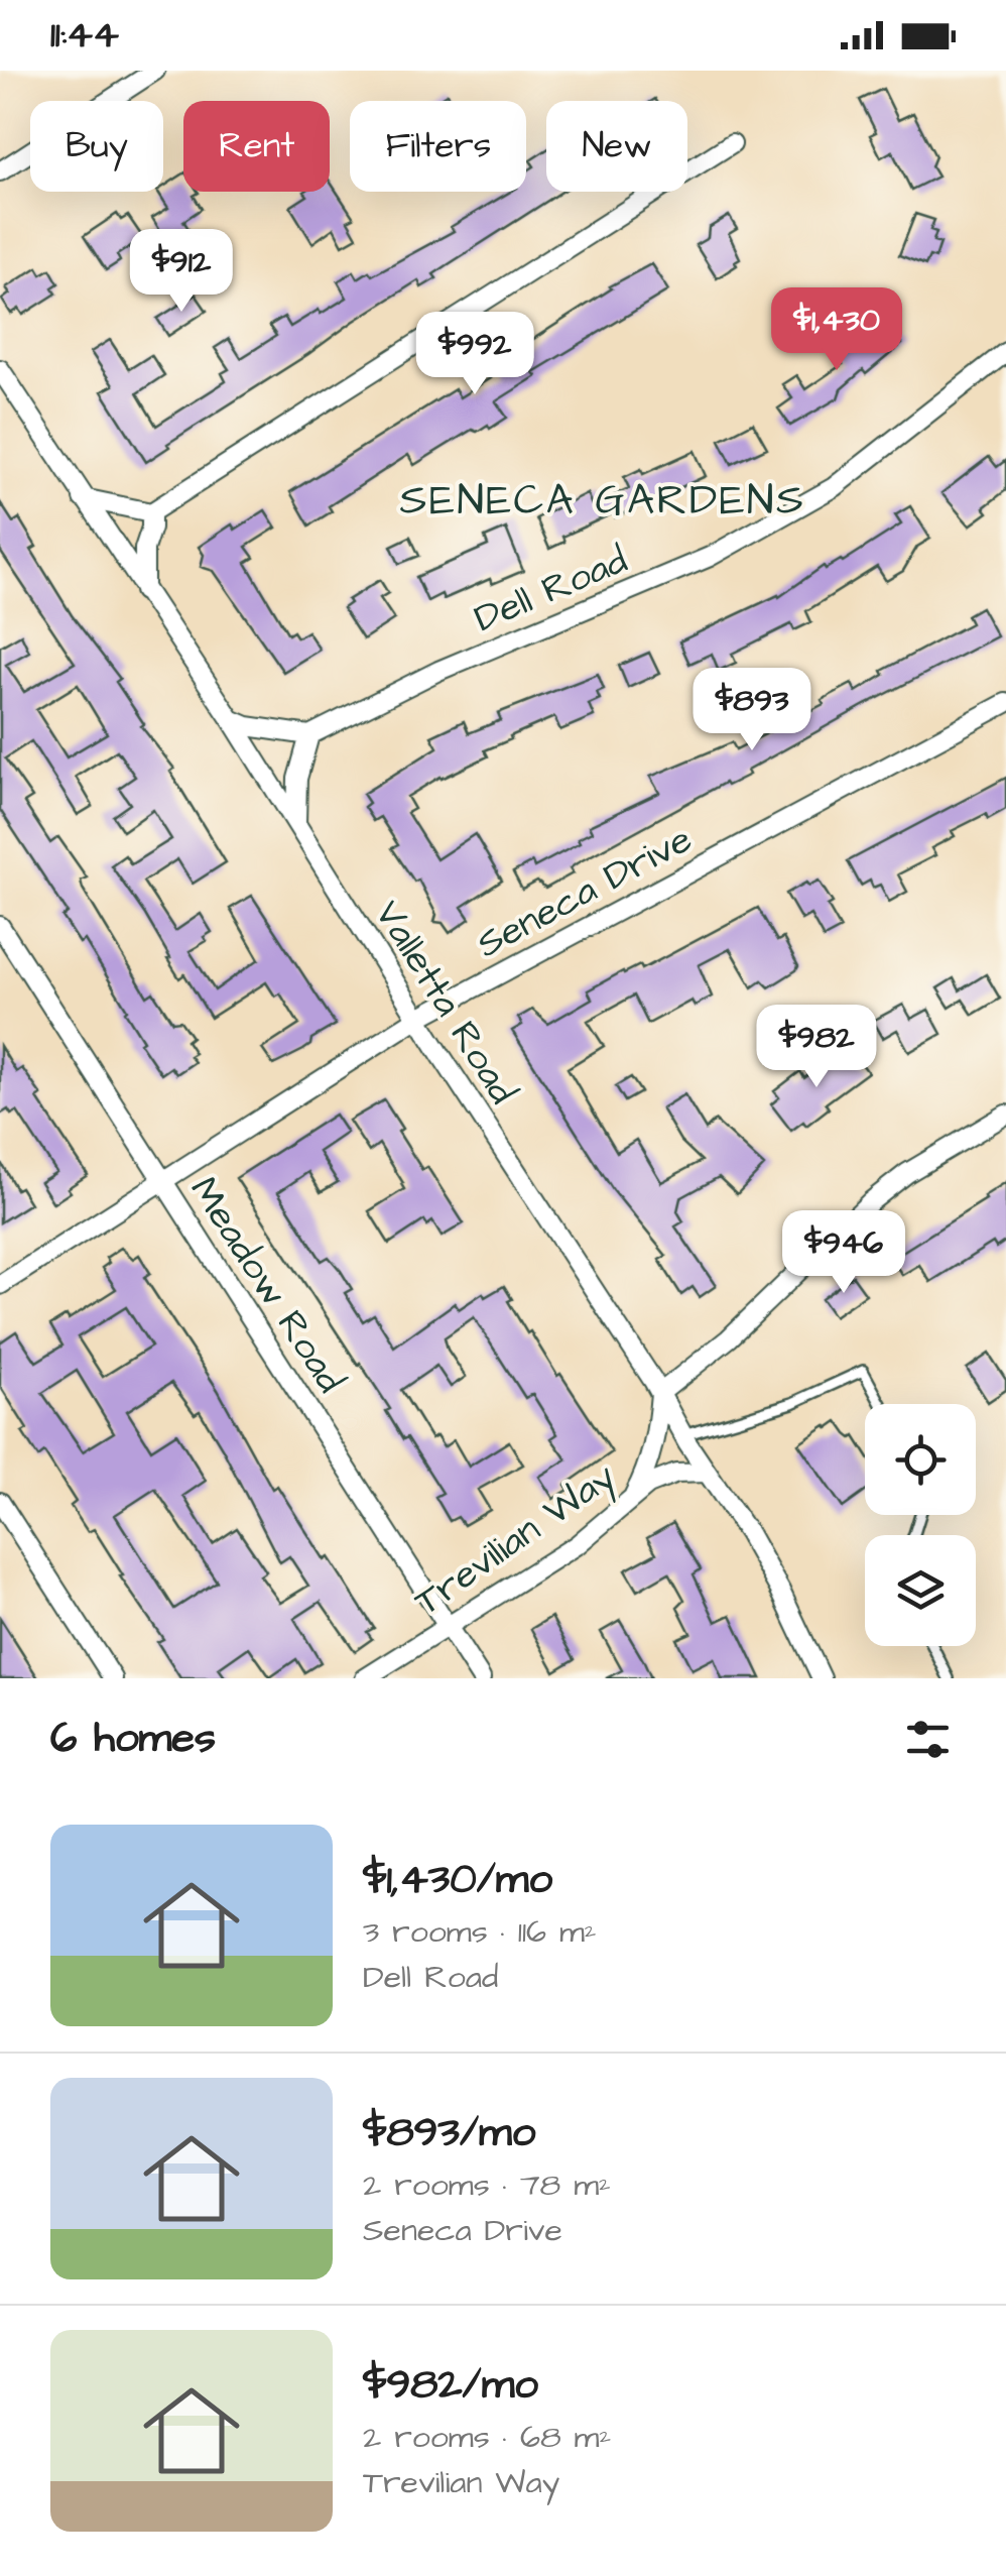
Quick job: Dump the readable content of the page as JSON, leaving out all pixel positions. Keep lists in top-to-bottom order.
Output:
{
  "streets": {
    "street": [
      "Dell Road",
      "Seneca Drive",
      "Valletta Road",
      "Meadow Road",
      "Trevilian Way"
    ]
  },
  "crossings": [
    ["Seneca Drive", "Valletta Road"],
    ["Seneca Drive", "Meadow Road"],
    ["Valletta Road", "Trevilian Way"],
    ["Meadow Road", "Trevilian Way"]
  ],
  "districts": ["SENECA GARDENS"],
  "page": {
    "status": "11:44",
    "chip": [
      "Buy",
      "Rent",
      "Filters",
      "New"
    ],
    "price": [
      "$912",
      "$1,430",
      "$992",
      "$893",
      "$982",
      "$946"
    ],
    "heading": "6 homes",
    "list": [
      {
        "name": "$1,430/mo",
        "note": "3 rooms · 116 m² · Dell Road"
      },
      {
        "name": "$893/mo",
        "note": "2 rooms · 78 m² · Seneca Drive"
      },
      {
        "name": "$982/mo",
        "note": "2 rooms · 68 m² · Trevilian Way"
      }
    ]
  }
}
